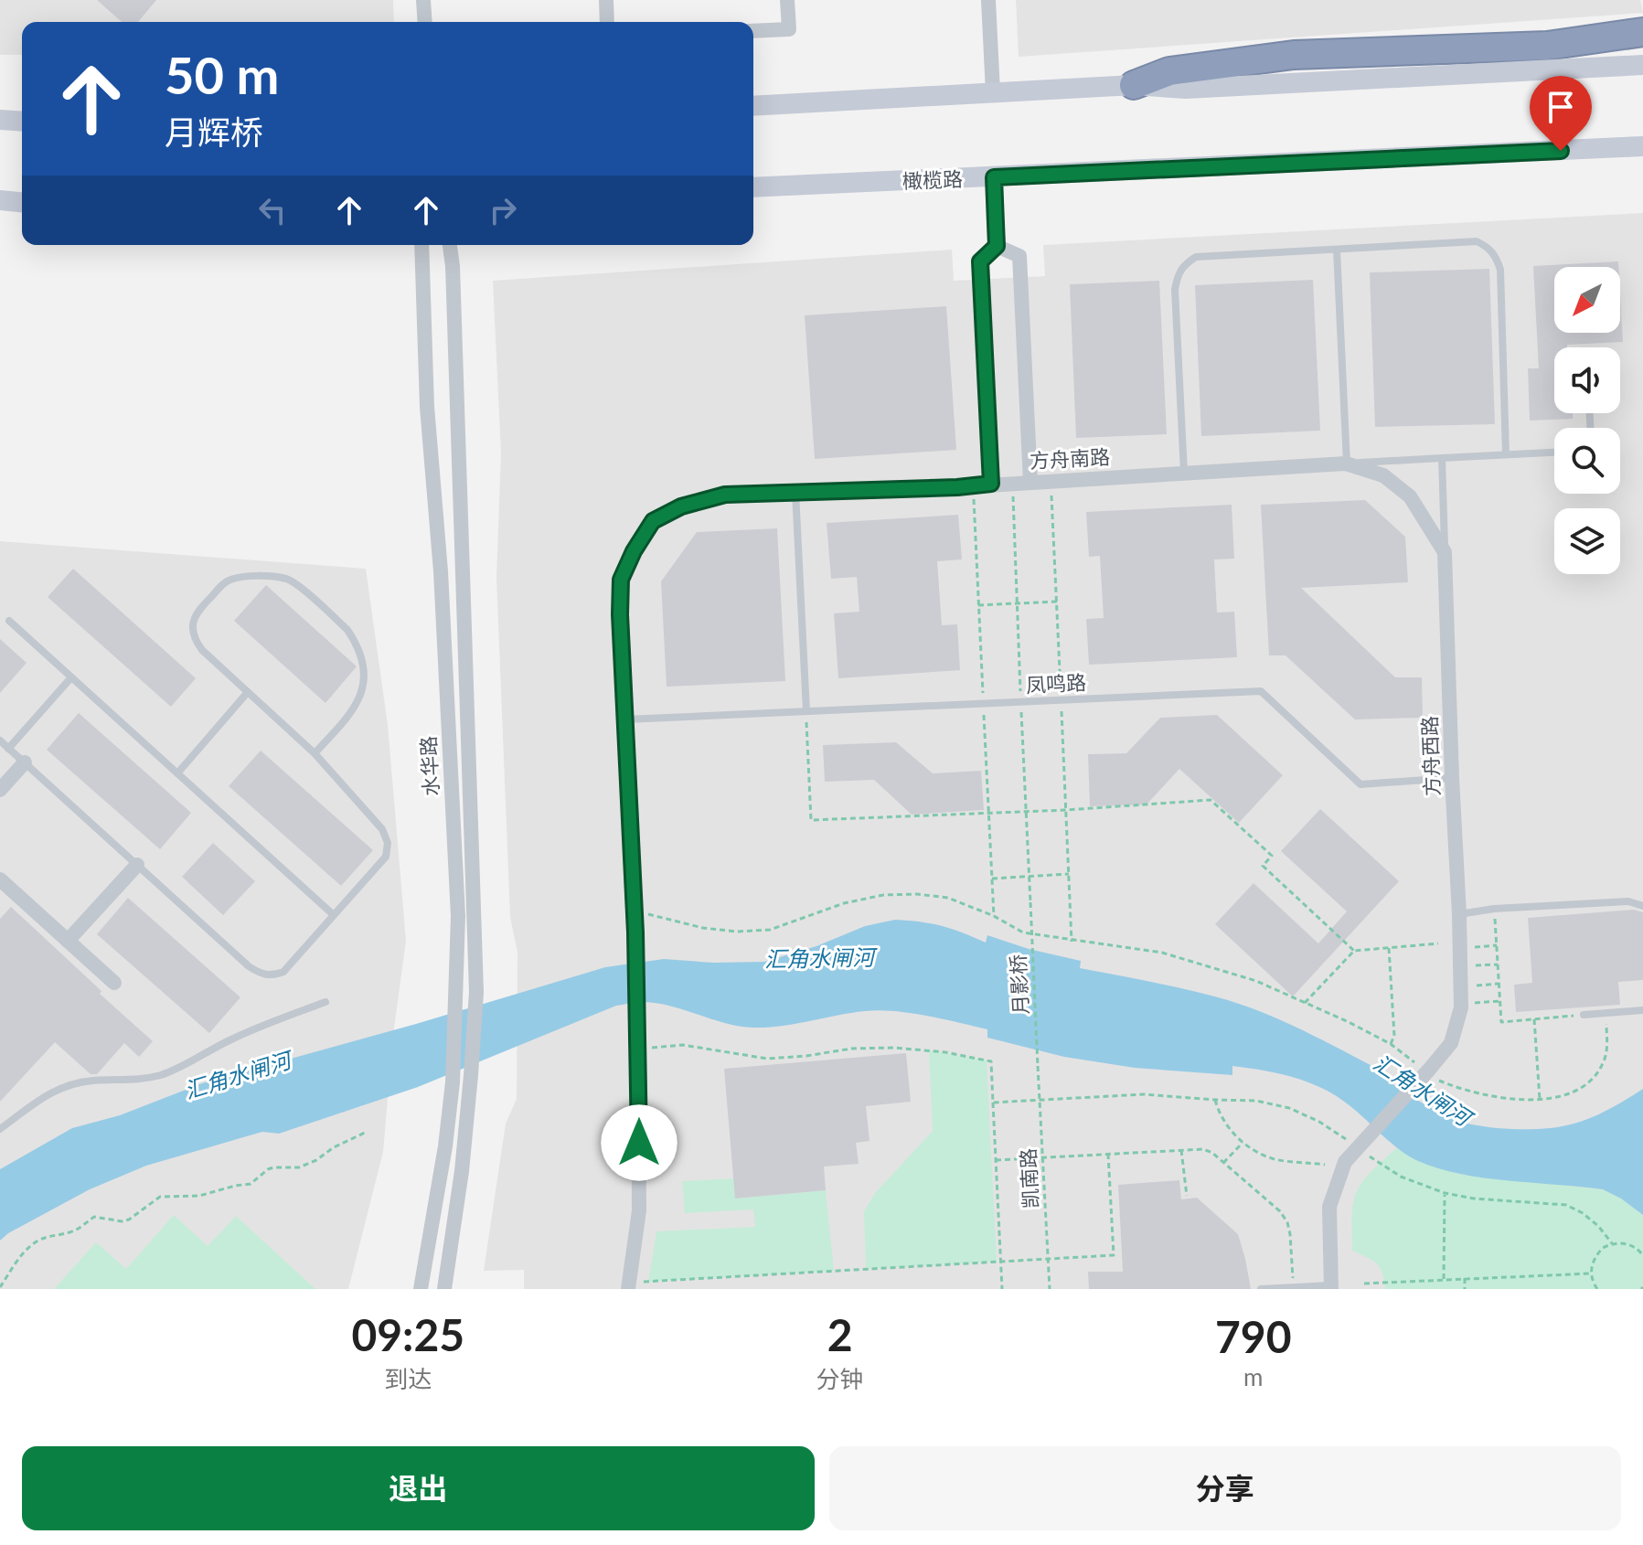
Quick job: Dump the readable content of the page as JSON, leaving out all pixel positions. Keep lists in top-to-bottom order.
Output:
{
  "streets": {
    "main road": ["橄榄路"],
    "street": ["方舟南路", "方舟西路", "水华路"],
    "lane": ["凤鸣路"],
    "path": ["月影桥", "凯南路"]
  },
  "crossings": [
    ["方舟南路", "凤鸣路"],
    ["凤鸣路", "方舟西路"],
    ["月影桥", "凯南路"]
  ],
  "water": ["汇角水闸河"],
  "north": "bottom left",
  "page": {
    "turn": ["50 m", "月辉桥"],
    "eta": [
      "09:25",
      "到达",
      "2",
      "分钟",
      "790",
      "m"
    ],
    "buttons": ["退出", "分享"]
  }
}
